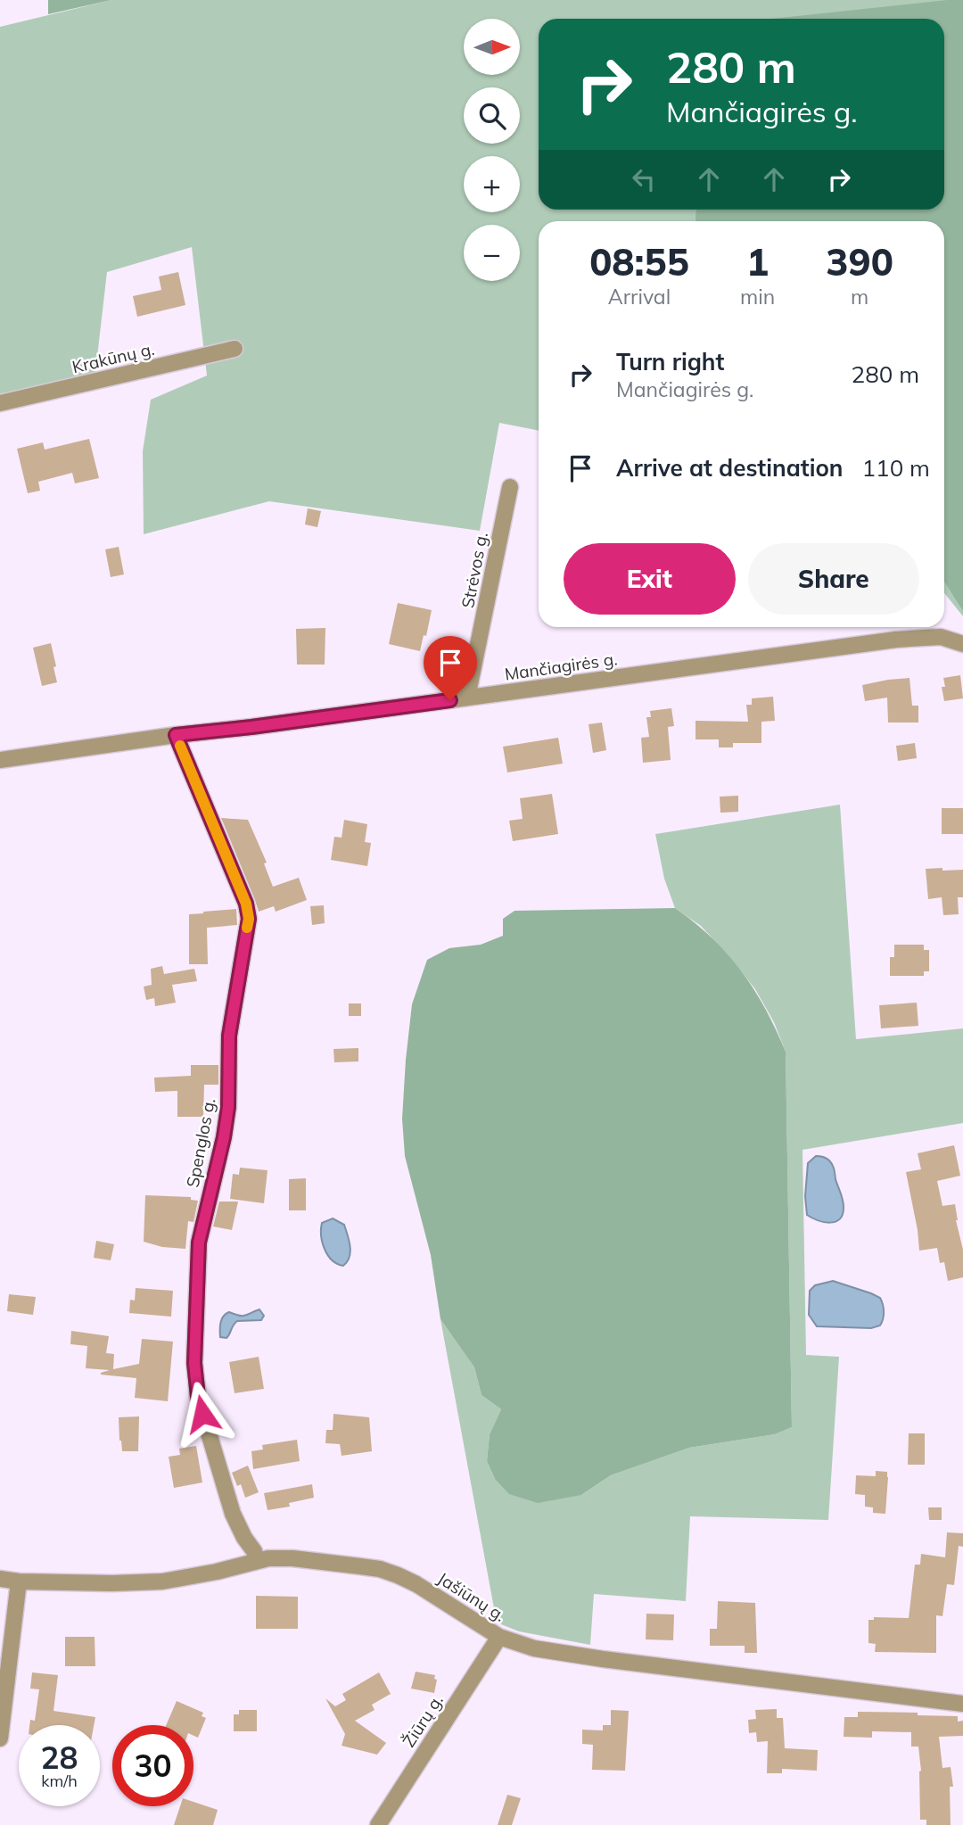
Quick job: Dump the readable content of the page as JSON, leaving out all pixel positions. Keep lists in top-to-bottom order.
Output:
{
  "streets": {
    "street": [
      "Krakūnų g.",
      "Strėvos g.",
      "Mančiagirės g.",
      "Spenglos g.",
      "Jašiūnų g.",
      "Žiūrų g."
    ]
  },
  "crossings": [
    ["Strėvos g.", "Mančiagirės g."],
    ["Mančiagirės g.", "Spenglos g."],
    ["Spenglos g.", "Jašiūnų g."],
    ["Jašiūnų g.", "Žiūrų g."]
  ],
  "north": "right",
  "page": {
    "map_buttons": ["+", "−"],
    "turn": ["280 m", "Mančiagirės g."],
    "eta": [
      "08:55",
      "Arrival",
      "1",
      "min",
      "390",
      "m"
    ],
    "list": [
      {
        "name": "Turn right",
        "note": "Mančiagirės g.",
        "value": "280 m"
      },
      {
        "name": "Arrive at destination",
        "value": "110 m"
      }
    ],
    "buttons": ["Exit", "Share"],
    "speed": "28 km/h",
    "limit": "30"
  }
}
